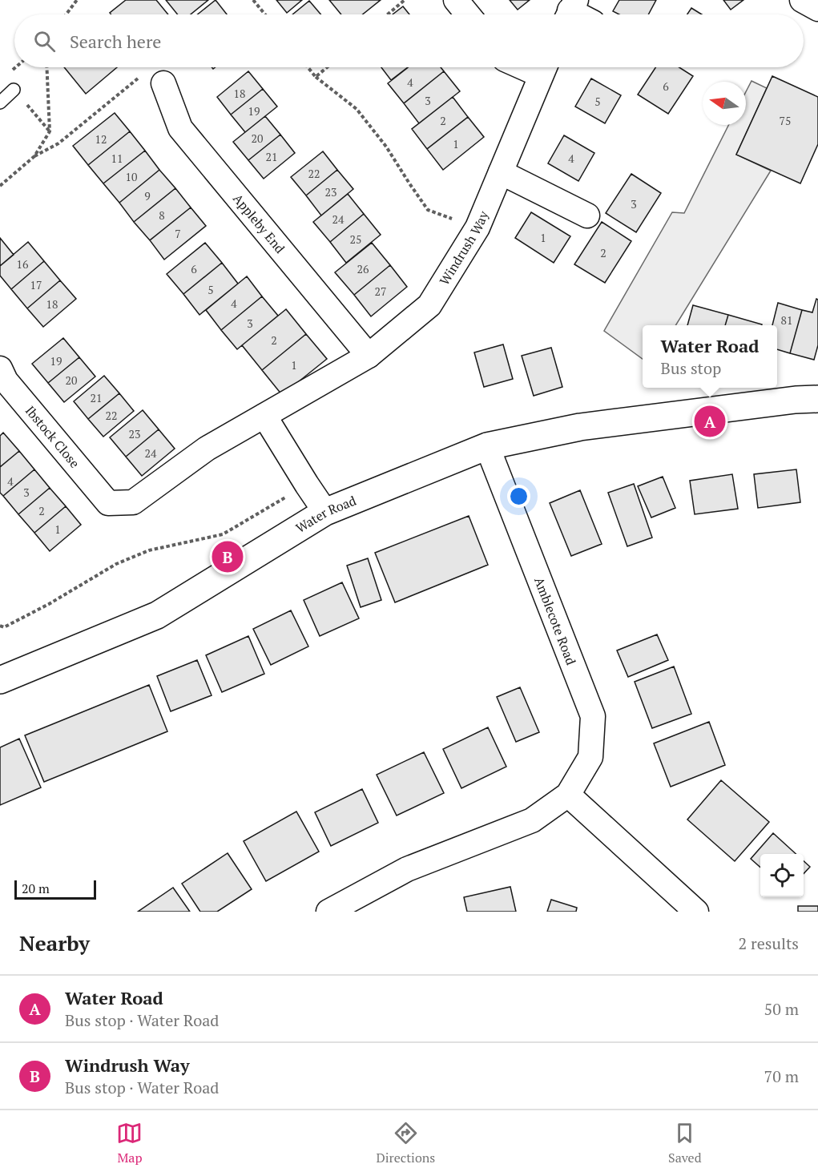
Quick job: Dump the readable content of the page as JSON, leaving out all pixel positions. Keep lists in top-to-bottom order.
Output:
{
  "streets": {
    "street": [
      "Appleby End",
      "Windrush Way",
      "Ibstock Close",
      "Water Road",
      "Amblecote Road"
    ]
  },
  "crossings": [
    ["Appleby End", "Windrush Way"],
    ["Windrush Way", "Ibstock Close"],
    ["Water Road", "Amblecote Road"]
  ],
  "house_numbers": [
    "4",
    "6",
    "18",
    "3",
    "5",
    "19",
    "2",
    "75",
    "20",
    "12",
    "1",
    "21",
    "11",
    "4",
    "22",
    "10",
    "23",
    "9",
    "3",
    "8",
    "24",
    "7",
    "1",
    "25",
    "2",
    "16",
    "6",
    "26",
    "17",
    "5",
    "27",
    "4",
    "18",
    "81",
    "3",
    "2",
    "19",
    "1",
    "20",
    "21",
    "22",
    "23",
    "24",
    "4",
    "3",
    "2",
    "1"
  ],
  "scale_bar": "20 m",
  "north": "left",
  "page": {
    "search": "Search here",
    "popup": ["Water Road", "Bus stop"],
    "pins": ["A", "B"],
    "scale": "20 m",
    "heading": ["Nearby", "2 results"],
    "list": [
      {
        "mark": "A",
        "name": "Water Road",
        "note": "Bus stop · Water Road",
        "value": "50 m"
      },
      {
        "mark": "B",
        "name": "Windrush Way",
        "note": "Bus stop · Water Road",
        "value": "70 m"
      }
    ],
    "nav": ["Map", "Directions", "Saved"]
  }
}
